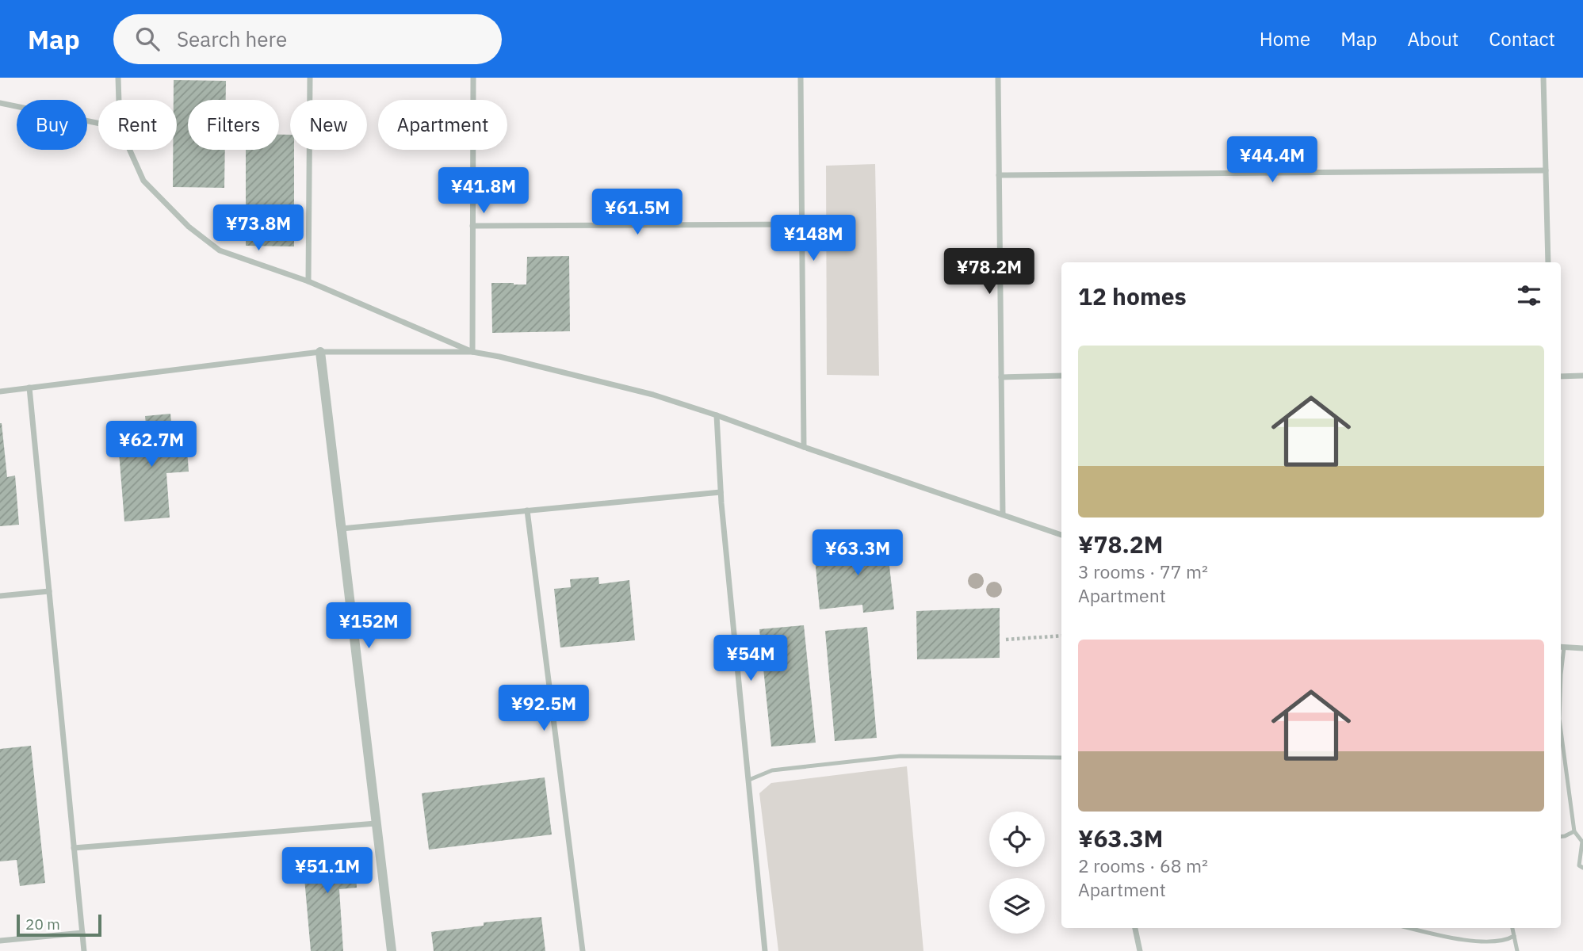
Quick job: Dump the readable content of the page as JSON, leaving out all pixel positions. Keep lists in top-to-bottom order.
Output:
{
  "scale_bar": "20 m",
  "page": {
    "header": "Map",
    "search": "Search here",
    "nav": [
      "Home",
      "Map",
      "About",
      "Contact"
    ],
    "chip": [
      "Buy",
      "Rent",
      "Filters",
      "New",
      "Apartment"
    ],
    "price": [
      "¥44.4M",
      "¥41.8M",
      "¥61.5M",
      "¥73.8M",
      "¥148M",
      "¥78.2M",
      "¥62.7M",
      "¥63.3M",
      "¥152M",
      "¥54M",
      "¥92.5M",
      "¥51.1M"
    ],
    "heading": "12 homes",
    "list": [
      {
        "name": "¥78.2M",
        "note": "3 rooms · 77 m² · Apartment"
      },
      {
        "name": "¥63.3M",
        "note": "2 rooms · 68 m² · Apartment"
      }
    ],
    "scale": "20 m"
  }
}
